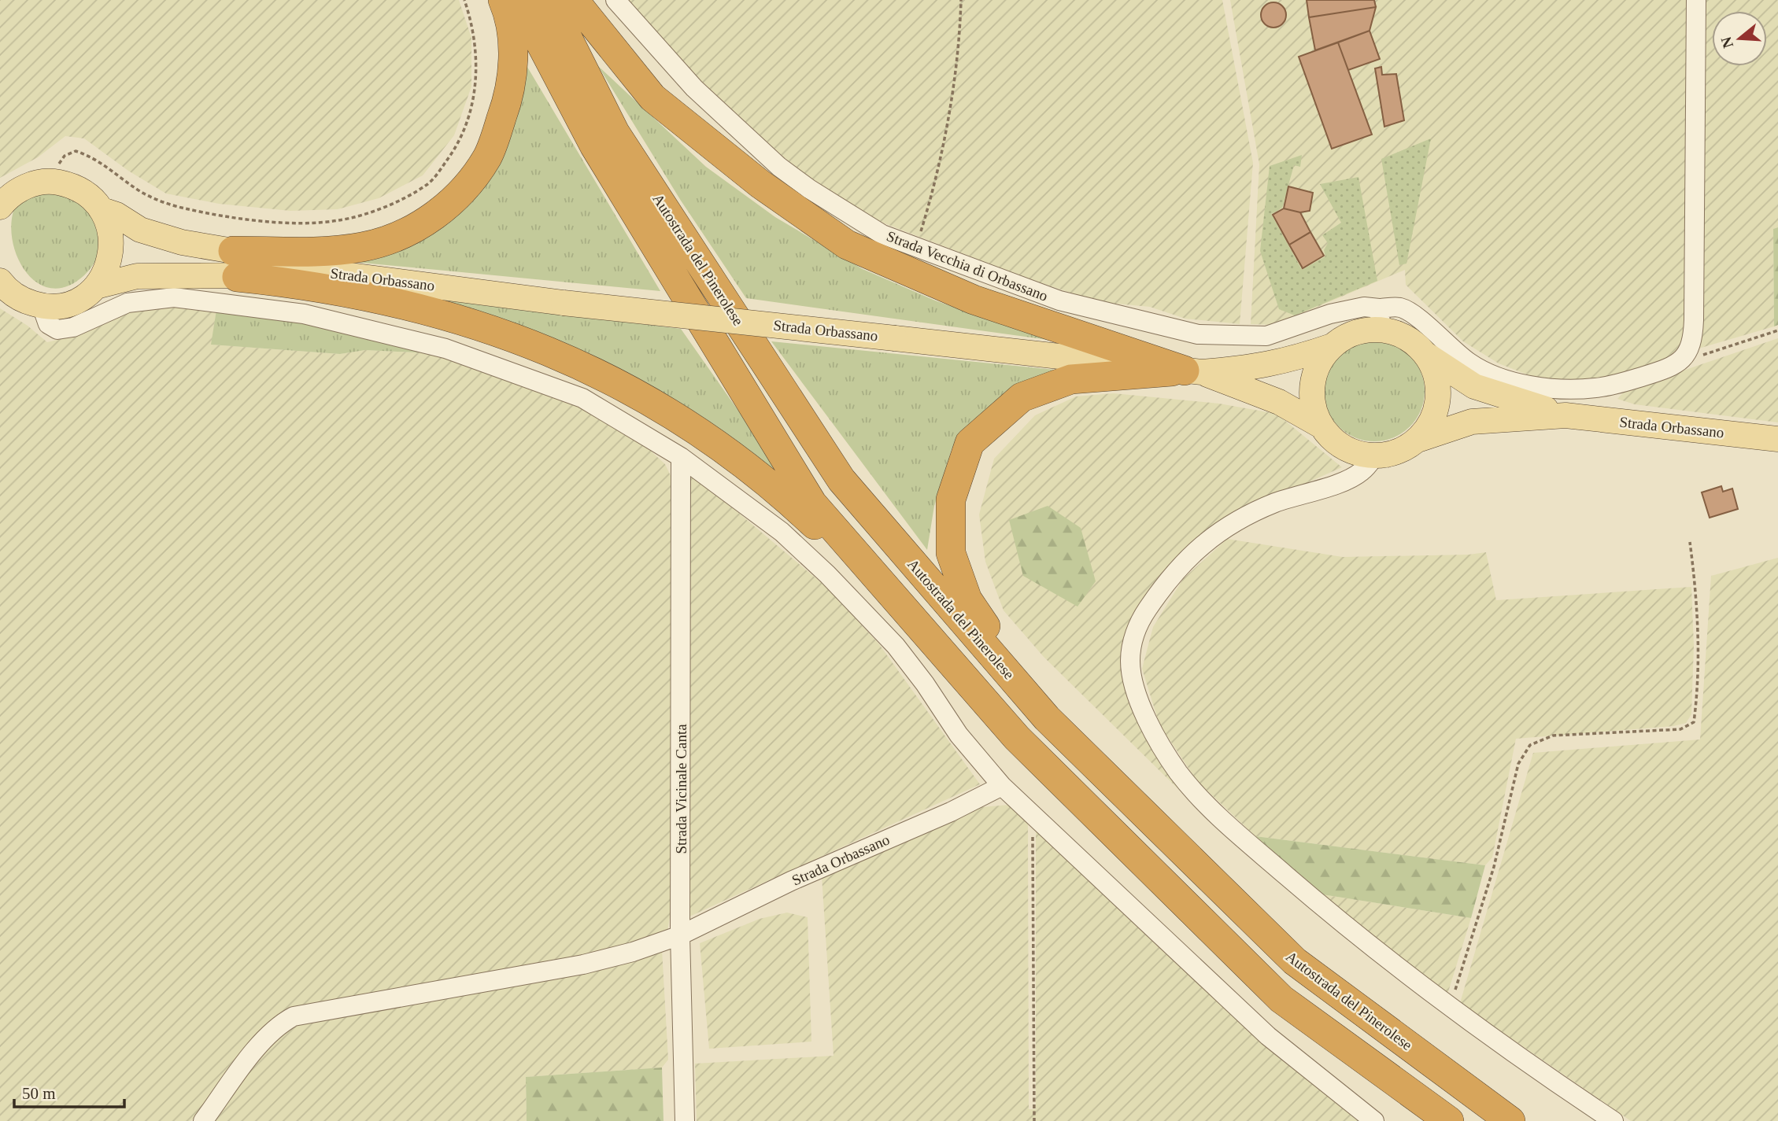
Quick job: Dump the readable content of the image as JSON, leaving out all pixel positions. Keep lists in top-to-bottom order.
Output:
{
  "streets": {
    "highway": ["Autostrada del Pinerolese"],
    "main road": ["Strada Orbassano"],
    "street": ["Strada Vecchia di Orbassano", "Strada Vicinale Canta"]
  },
  "crossings": [
    ["Strada Vecchia di Orbassano", "Strada Orbassano"],
    ["Strada Orbassano", "Strada Vicinale Canta"]
  ],
  "scale_bar": "50 m",
  "north": "left"
}
